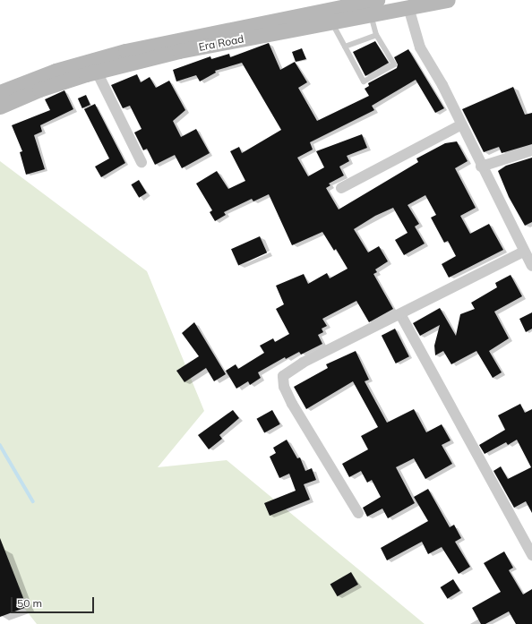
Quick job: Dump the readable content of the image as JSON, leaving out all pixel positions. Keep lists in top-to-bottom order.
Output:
{
  "streets": {
    "main road": ["Era Road"]
  },
  "scale_bar": "50 m"
}
